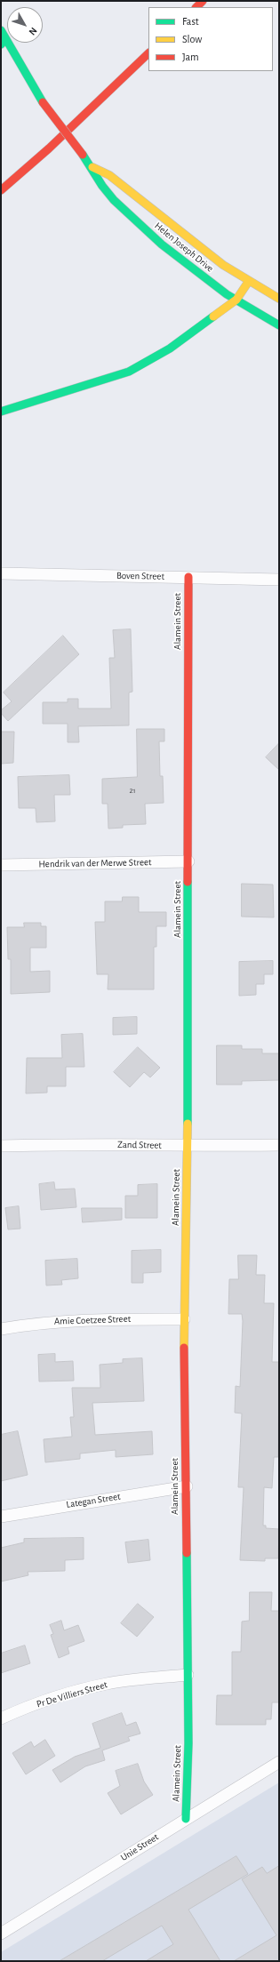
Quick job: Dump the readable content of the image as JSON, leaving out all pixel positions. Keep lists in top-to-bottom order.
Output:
{
  "streets": {
    "main road": ["Helen Joseph Drive", "Alamein Street"],
    "street": [
      "Boven Street",
      "Hendrik van der Merwe Street",
      "Zand Street",
      "Amie Coetzee Street",
      "Lategan Street",
      "Pr De Villiers Street",
      "Unie Street"
    ]
  },
  "crossings": [
    ["Boven Street", "Alamein Street"],
    ["Alamein Street", "Hendrik van der Merwe Street"],
    ["Alamein Street", "Zand Street"],
    ["Alamein Street", "Amie Coetzee Street"],
    ["Alamein Street", "Lategan Street"],
    ["Alamein Street", "Pr De Villiers Street"],
    ["Alamein Street", "Unie Street"]
  ],
  "house_numbers": ["21"],
  "legend": ["Fast", "Slow", "Jam"],
  "north": "bottom right"
}
